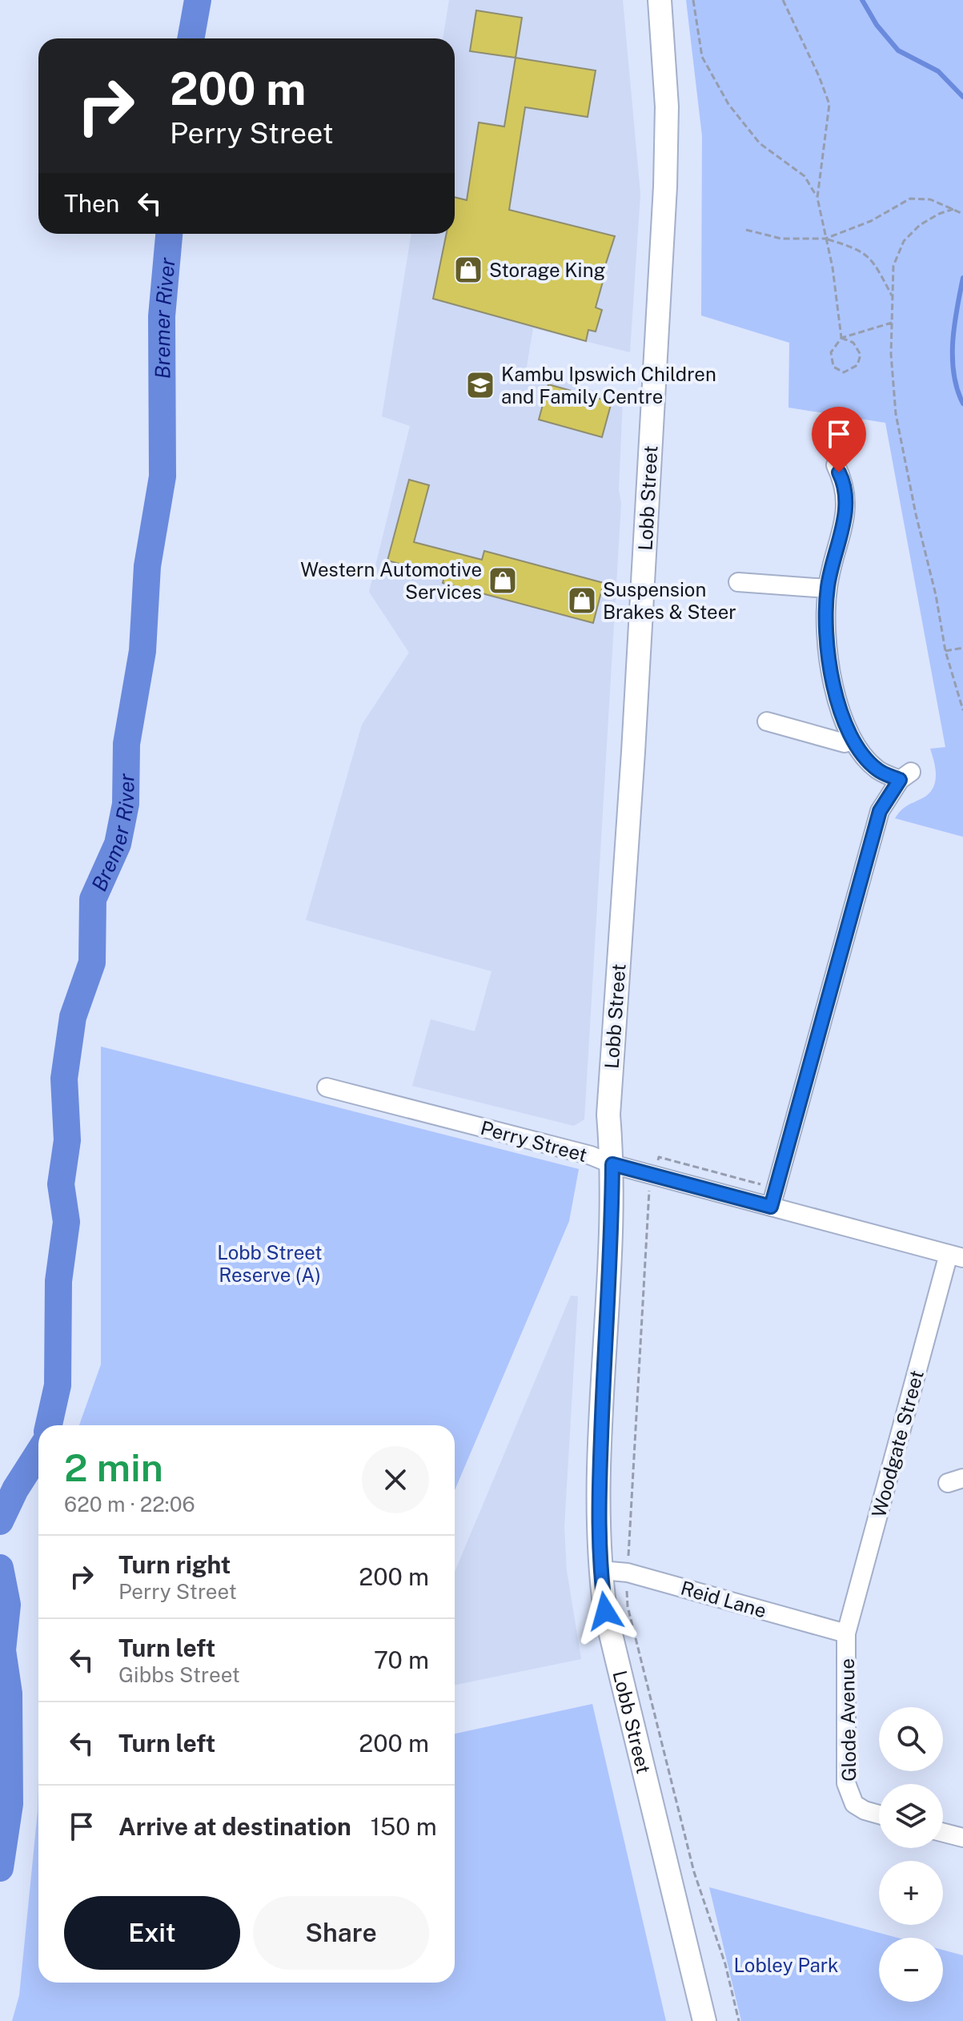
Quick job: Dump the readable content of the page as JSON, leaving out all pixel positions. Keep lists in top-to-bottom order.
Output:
{
  "streets": {
    "main road": ["Lobb Street"],
    "street": [
      "Perry Street",
      "Woodgate Street",
      "Reid Lane",
      "Glode Avenue"
    ]
  },
  "crossings": [
    ["Lobb Street", "Perry Street"],
    ["Lobb Street", "Reid Lane"],
    ["Perry Street", "Woodgate Street"],
    ["Woodgate Street", "Reid Lane"],
    ["Woodgate Street", "Glode Avenue"],
    ["Reid Lane", "Glode Avenue"]
  ],
  "water": ["Bremer River"],
  "parks": ["Lobb Street Reserve (A)", "Lobley Park"],
  "places": {
    "shop": ["Storage King", "Western Automotive Services", "Suspension Brakes & Steer"],
    "school or university": ["Kambu Ipswich Children and Family Centre"]
  },
  "page": {
    "turn": ["200 m", "Perry Street"],
    "then": "Then",
    "heading": ["2 min", "620 m · 22:06"],
    "list": [
      {
        "name": "Turn right",
        "note": "Perry Street",
        "value": "200 m"
      },
      {
        "name": "Turn left",
        "note": "Gibbs Street",
        "value": "70 m"
      },
      {
        "name": "Turn left",
        "value": "200 m"
      },
      {
        "name": "Arrive at destination",
        "value": "150 m"
      }
    ],
    "map_buttons": ["+", "−"],
    "buttons": ["Exit", "Share"]
  }
}
